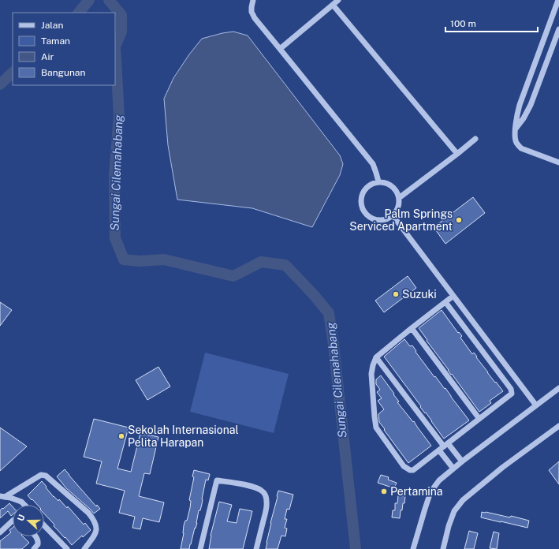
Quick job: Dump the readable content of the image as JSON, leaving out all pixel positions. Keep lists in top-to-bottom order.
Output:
{
  "water": ["Sungai Cilemahabang"],
  "places": [
    "Palm Springs Serviced Apartment",
    "Suzuki",
    "Sekolah Internasional Pelita Harapan",
    "Pertamina"
  ],
  "legend": [
    "Jalan",
    "Taman",
    "Air",
    "Bangunan"
  ],
  "scale_bar": "100 m",
  "north": "left"
}
